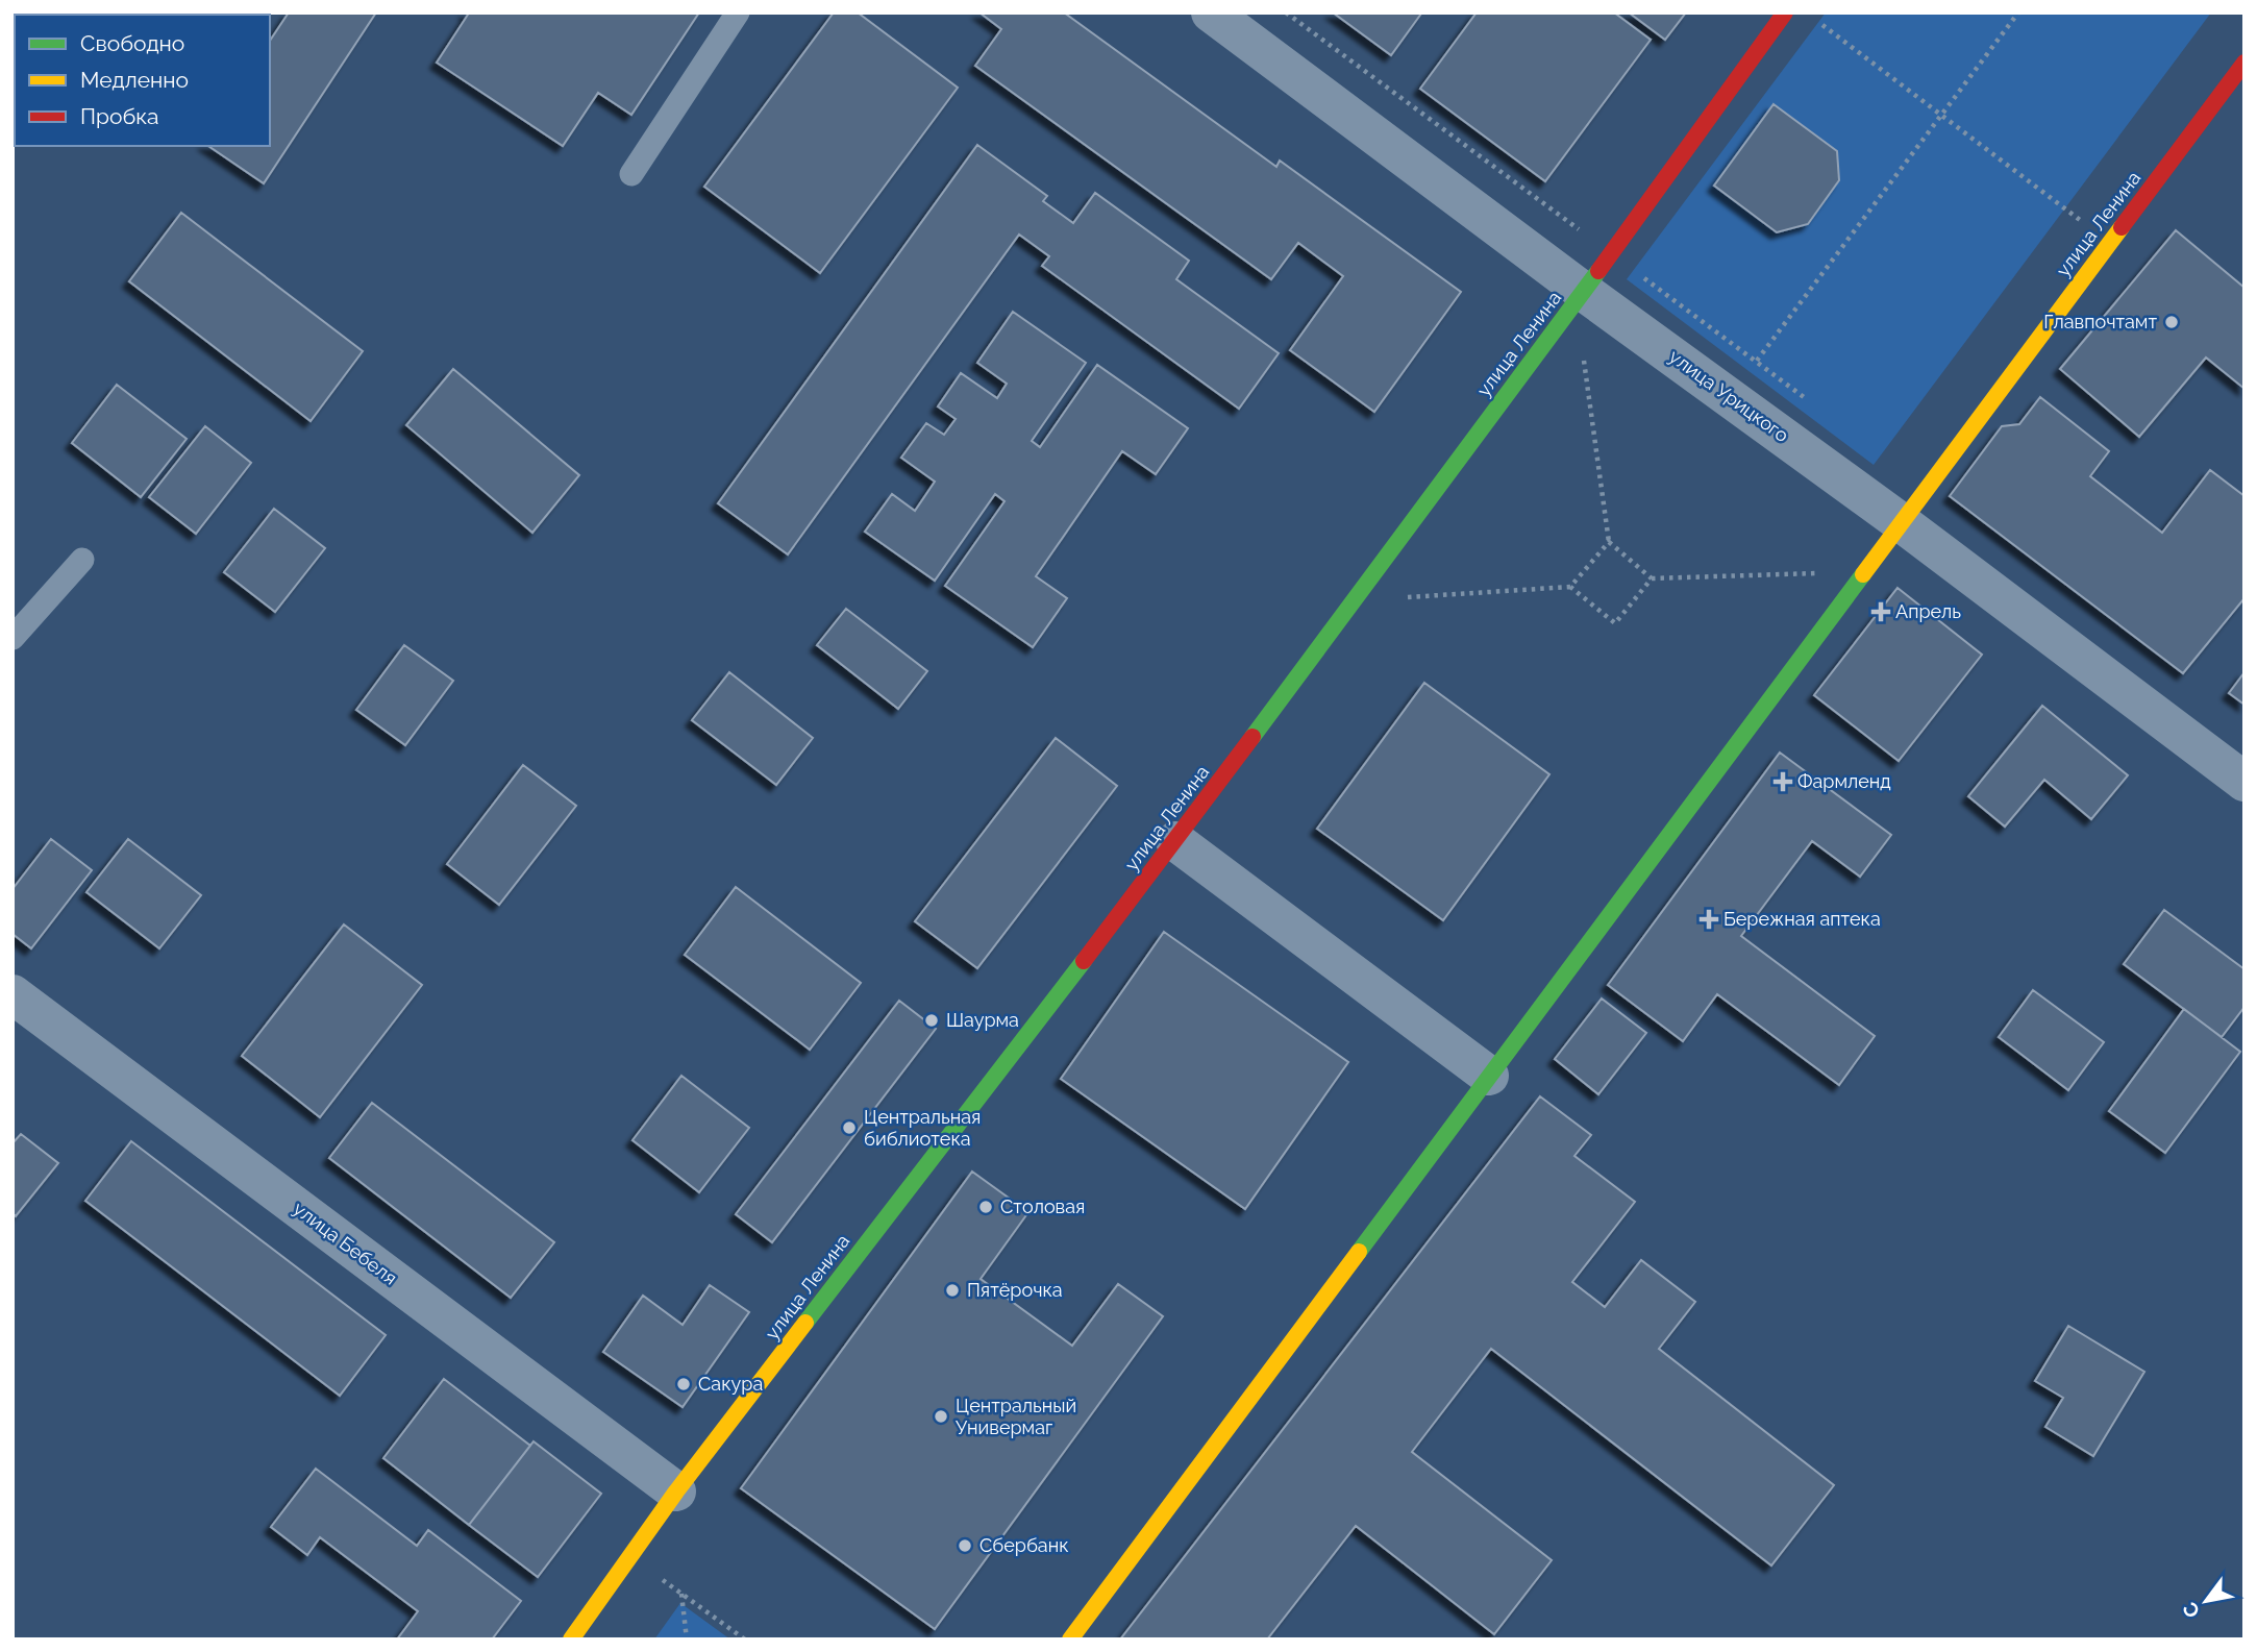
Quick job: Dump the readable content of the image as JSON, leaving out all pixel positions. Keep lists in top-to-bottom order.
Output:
{
  "streets": {
    "street": ["улица Ленина", "улица Урицкого", "улица Бебеля"]
  },
  "crossings": [
    ["улица Ленина", "улица Урицкого"],
    ["улица Ленина", "улица Бебеля"]
  ],
  "places": {
    "other": [
      "Главпочтамт",
      "Шаурма",
      "Центральная библиотека",
      "Столовая",
      "Пятёрочка",
      "Сакура",
      "Центральный Универмаг",
      "Сбербанк"
    ],
    "health": ["Апрель", "Фармленд", "Бережная аптека"]
  },
  "legend": ["Свободно", "Медленно", "Пробка"],
  "north": "bottom left"
}
